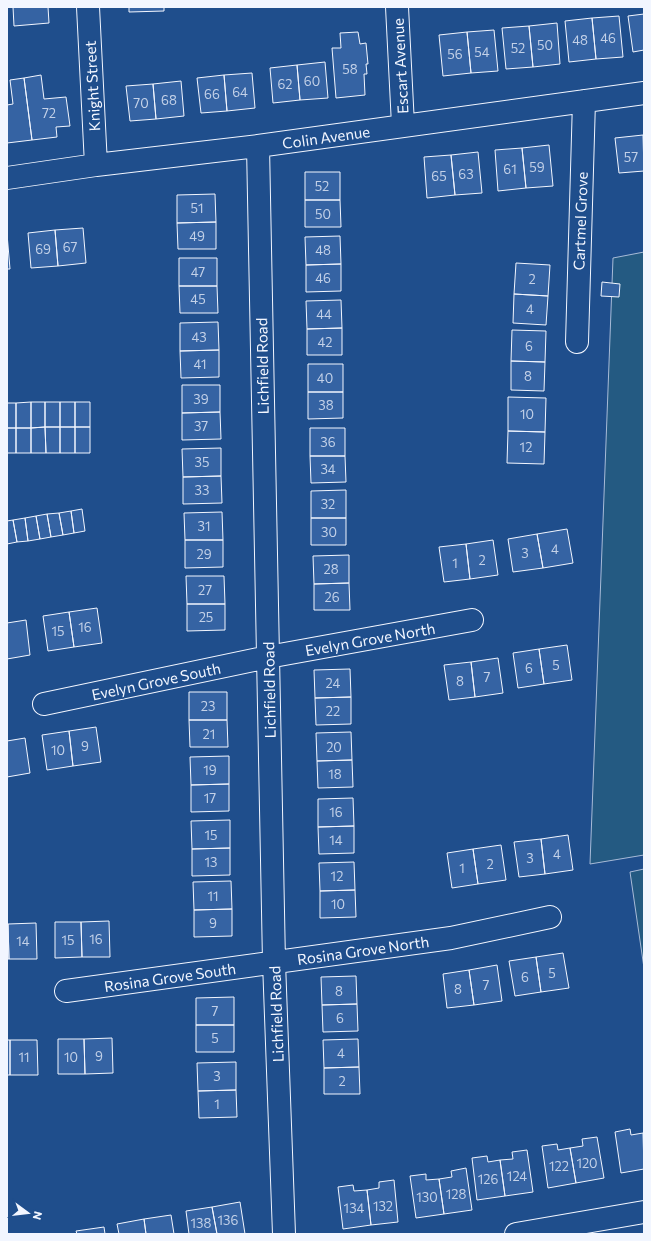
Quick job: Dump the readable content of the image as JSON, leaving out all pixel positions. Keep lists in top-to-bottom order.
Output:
{
  "streets": {
    "street": [
      "Escart Avenue",
      "Knight Street",
      "Colin Avenue",
      "Cartmel Grove",
      "Lichfield Road",
      "Evelyn Grove North",
      "Evelyn Grove South",
      "Rosina Grove North",
      "Rosina Grove South"
    ]
  },
  "crossings": [
    ["Escart Avenue", "Colin Avenue"],
    ["Knight Street", "Colin Avenue"],
    ["Colin Avenue", "Cartmel Grove"],
    ["Colin Avenue", "Lichfield Road"],
    ["Lichfield Road", "Evelyn Grove North"],
    ["Lichfield Road", "Evelyn Grove South"],
    ["Lichfield Road", "Rosina Grove North"],
    ["Lichfield Road", "Rosina Grove South"],
    ["Evelyn Grove North", "Evelyn Grove South"],
    ["Rosina Grove North", "Rosina Grove South"]
  ],
  "house_numbers": [
    "46",
    "48",
    "50",
    "52",
    "54",
    "56",
    "58",
    "60",
    "62",
    "64",
    "66",
    "68",
    "70",
    "72",
    "57",
    "59",
    "61",
    "63",
    "65",
    "52",
    "51",
    "50",
    "49",
    "67",
    "69",
    "48",
    "47",
    "46",
    "2",
    "45",
    "4",
    "44",
    "43",
    "42",
    "6",
    "41",
    "8",
    "40",
    "39",
    "38",
    "10",
    "37",
    "36",
    "12",
    "35",
    "34",
    "33",
    "32",
    "31",
    "30",
    "4",
    "3",
    "29",
    "2",
    "1",
    "28",
    "27",
    "26",
    "25",
    "16",
    "15",
    "5",
    "6",
    "7",
    "8",
    "24",
    "23",
    "22",
    "21",
    "9",
    "20",
    "10",
    "19",
    "18",
    "17",
    "16",
    "15",
    "14",
    "4",
    "3",
    "13",
    "2",
    "1",
    "12",
    "11",
    "10",
    "9",
    "16",
    "15",
    "14",
    "5",
    "6",
    "7",
    "8",
    "8",
    "7",
    "6",
    "5",
    "4",
    "9",
    "11",
    "10",
    "3",
    "2",
    "1",
    "120",
    "122",
    "124",
    "126",
    "128",
    "130",
    "132",
    "134",
    "136",
    "138"
  ],
  "north": "right"
}
